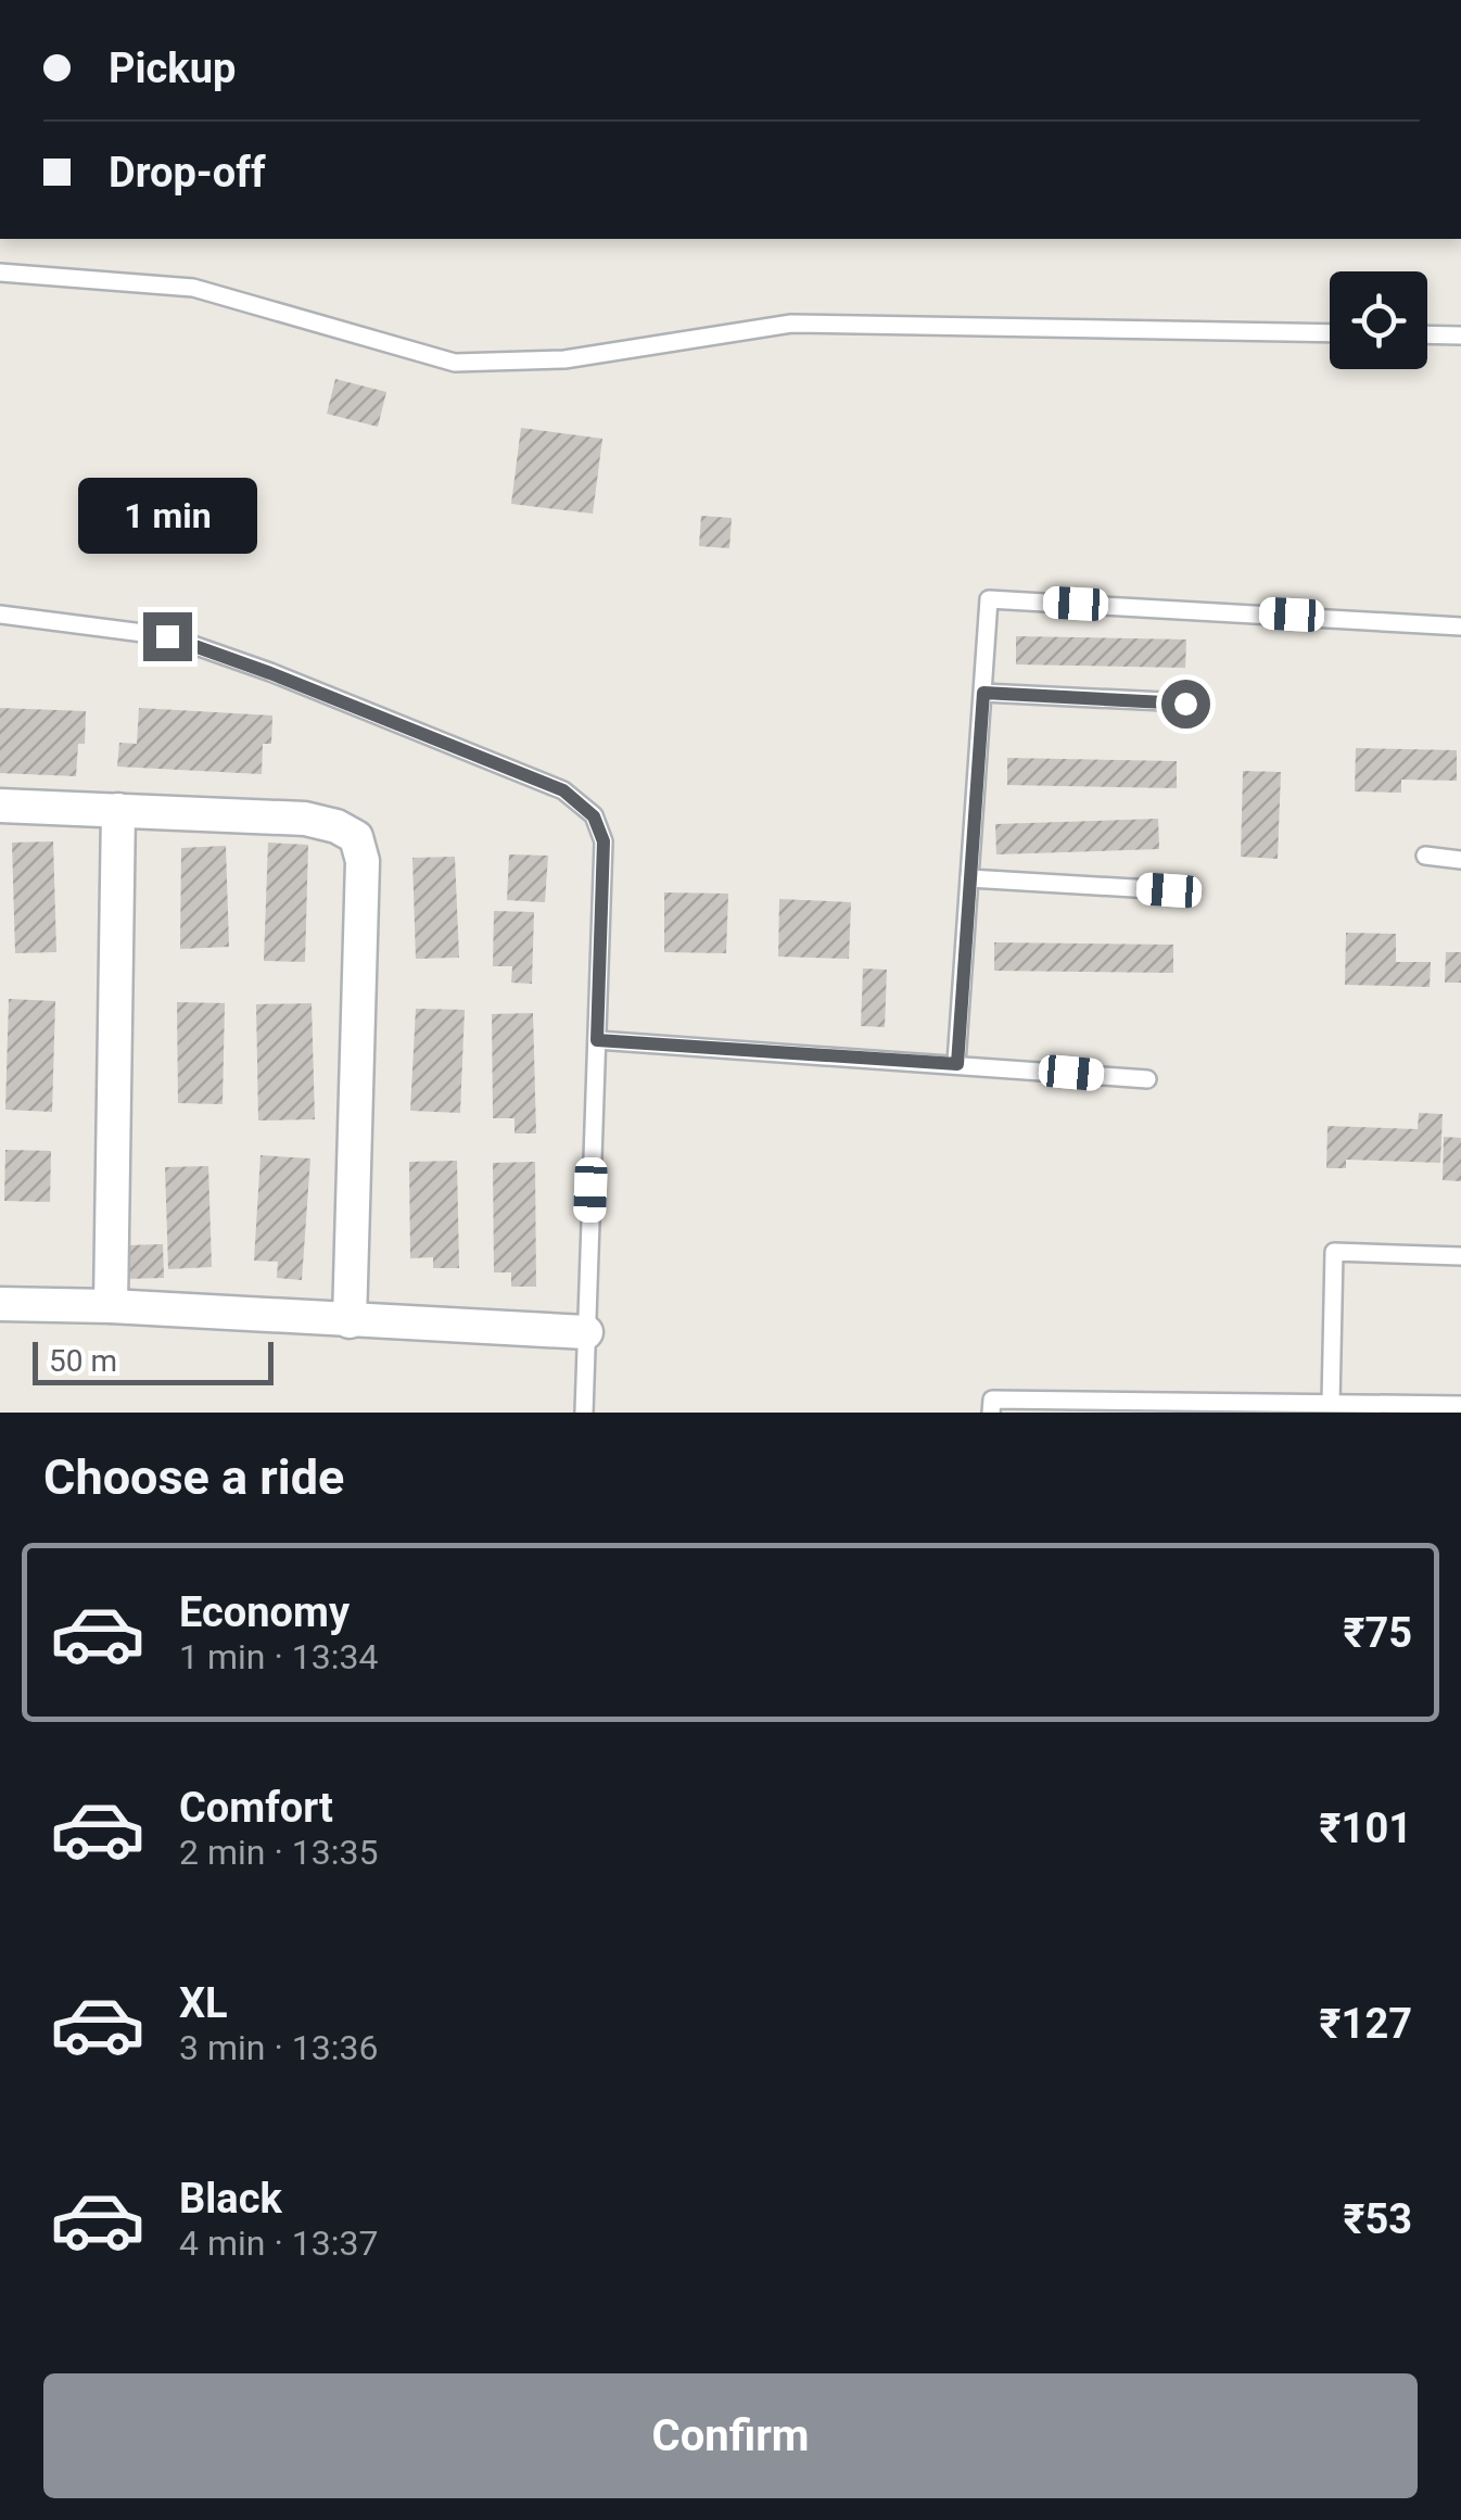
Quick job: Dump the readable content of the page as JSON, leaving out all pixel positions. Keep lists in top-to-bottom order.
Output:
{
  "scale_bar": "50 m",
  "page": {
    "banner": ["Pickup", "Drop-off"],
    "bubble": "1 min",
    "scale": "50 m",
    "heading": "Choose a ride",
    "list": [
      {
        "name": "Economy",
        "note": "1 min · 13:34",
        "value": "₹75"
      },
      {
        "name": "Comfort",
        "note": "2 min · 13:35",
        "value": "₹101"
      },
      {
        "name": "XL",
        "note": "3 min · 13:36",
        "value": "₹127"
      },
      {
        "name": "Black",
        "note": "4 min · 13:37",
        "value": "₹53"
      }
    ],
    "buttons": "Confirm"
  }
}
